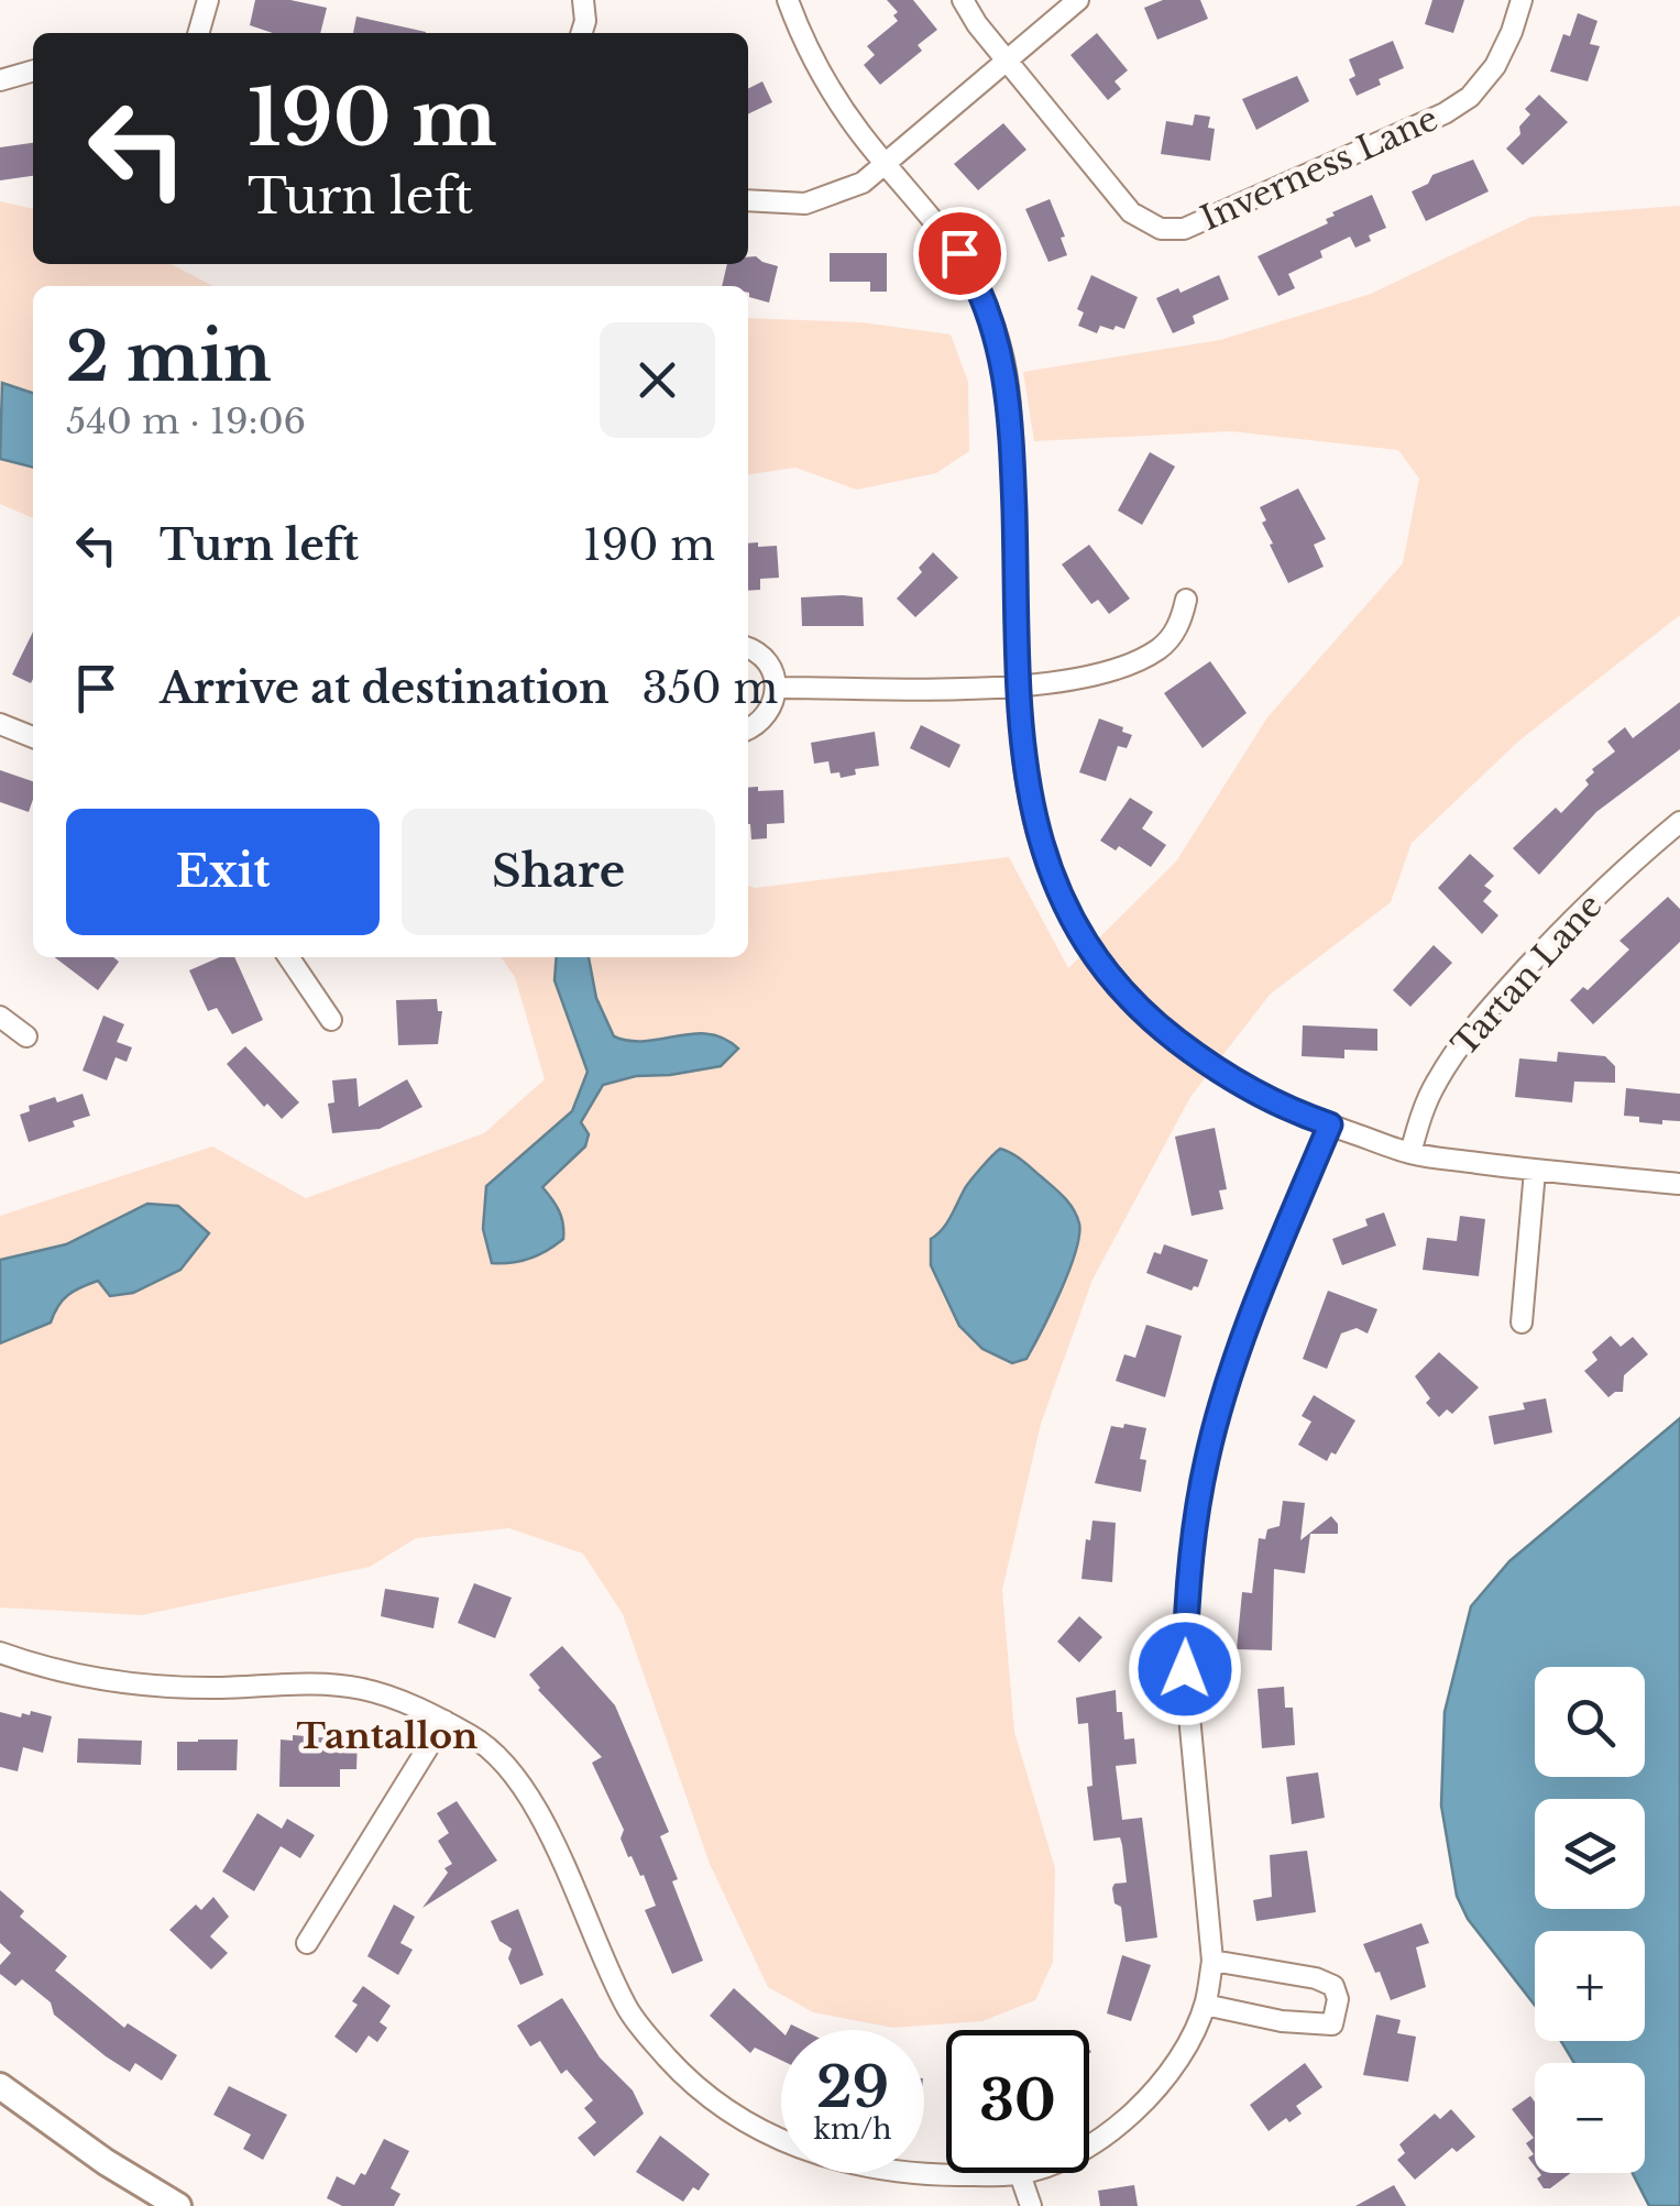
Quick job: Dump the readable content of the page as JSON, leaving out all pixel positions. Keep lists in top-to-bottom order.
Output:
{
  "streets": {
    "street": ["Inverness Lane", "Tartan Lane"]
  },
  "districts": ["Tantallon"],
  "page": {
    "turn": ["190 m", "Turn left"],
    "heading": ["2 min", "540 m · 19:06"],
    "list": [
      {
        "name": "Turn left",
        "value": "190 m"
      },
      {
        "name": "Arrive at destination",
        "value": "350 m"
      }
    ],
    "buttons": ["Exit", "Share"],
    "map_buttons": ["+", "−"],
    "speed": "29 km/h",
    "limit": "30"
  }
}
